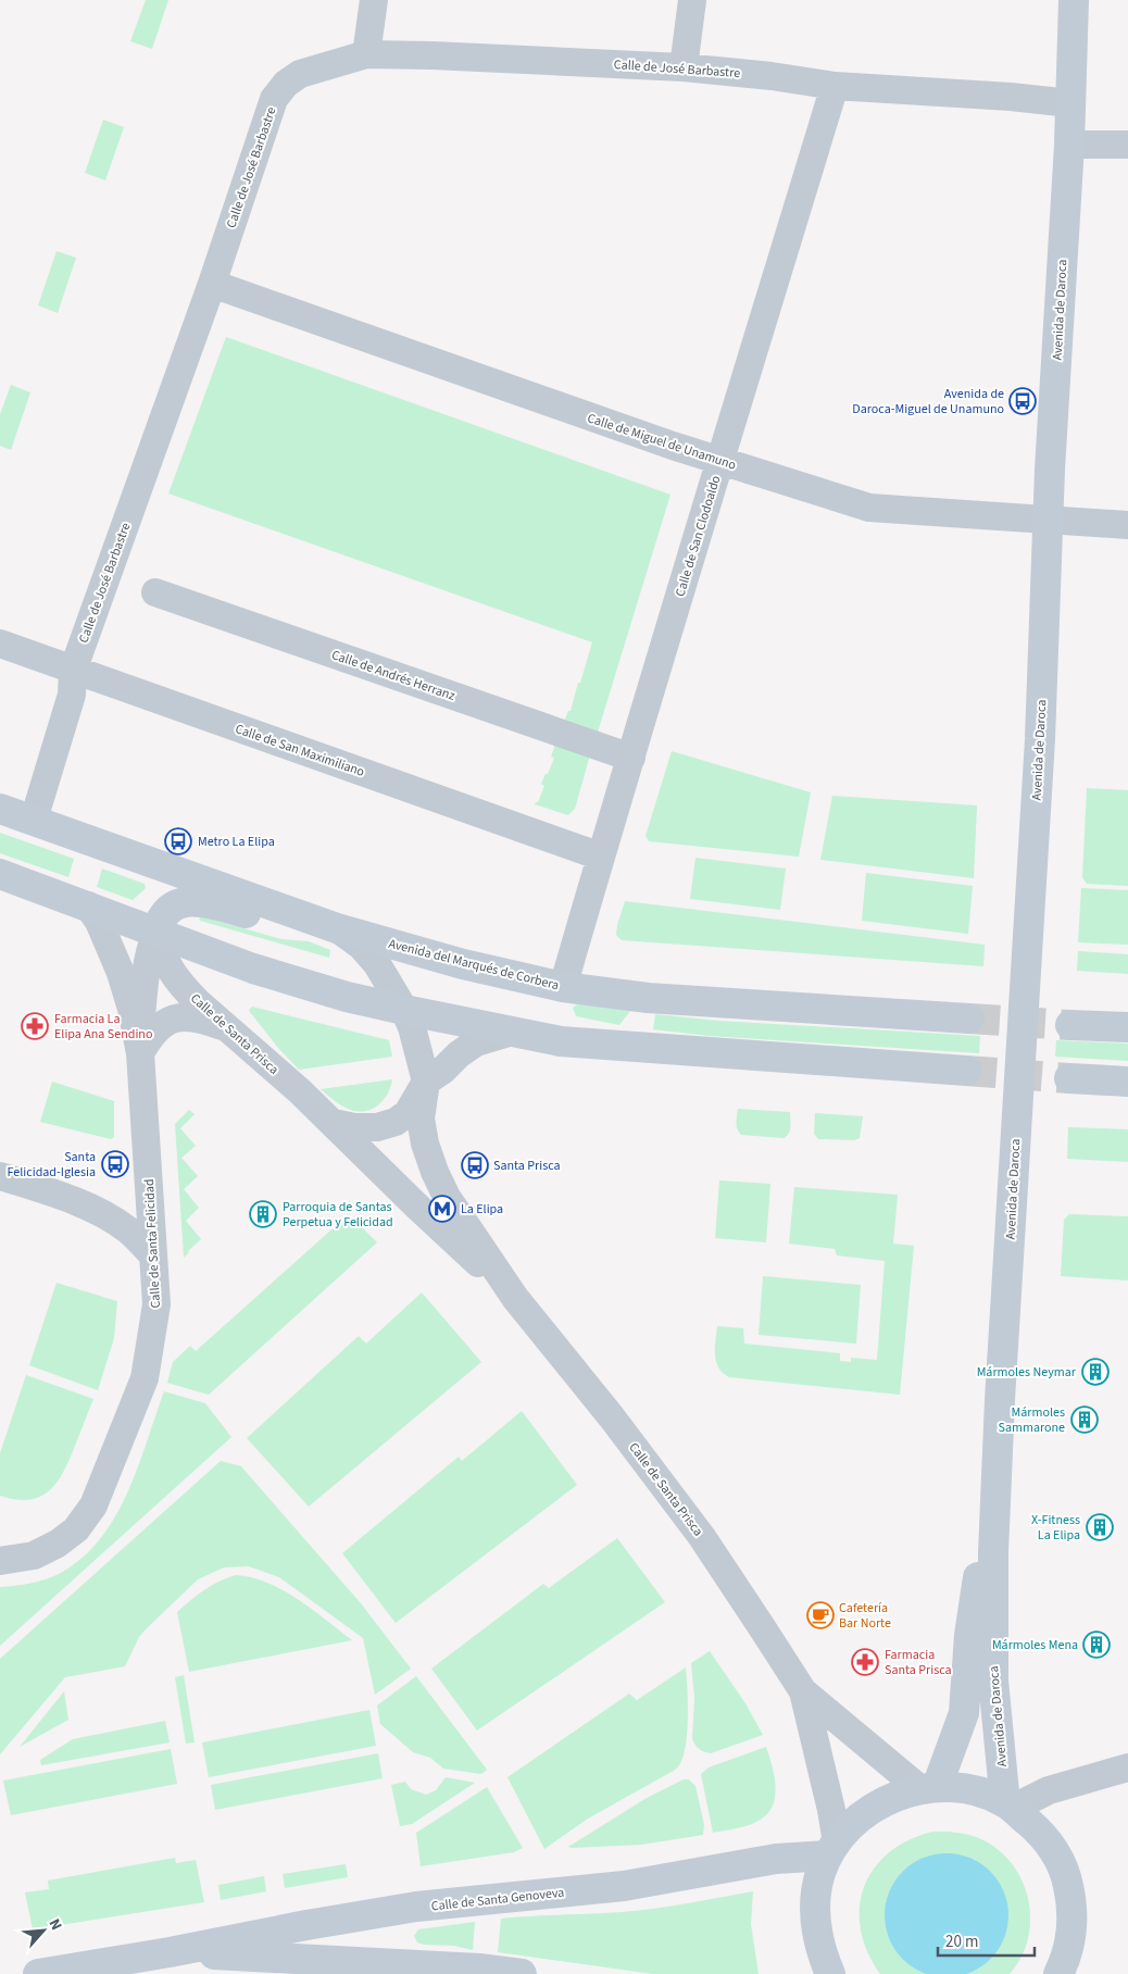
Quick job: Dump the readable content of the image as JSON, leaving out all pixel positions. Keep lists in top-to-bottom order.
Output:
{
  "streets": {
    "street": [
      "Calle de José Barbastre",
      "Avenida de Daroca",
      "Calle de Miguel de Unamuno",
      "Calle de San Clodoaldo",
      "Calle de Andrés Herranz",
      "Calle de San Maximiliano",
      "Avenida del Marqués de Corbera",
      "Calle de Santa Prisca",
      "Calle de Santa Felicidad",
      "Calle de Santa Genoveva"
    ]
  },
  "crossings": [
    ["Calle de José Barbastre", "Avenida de Daroca"],
    ["Calle de José Barbastre", "Calle de Miguel de Unamuno"],
    ["Calle de José Barbastre", "Calle de San Clodoaldo"],
    ["Calle de José Barbastre", "Calle de San Maximiliano"],
    ["Calle de José Barbastre", "Avenida del Marqués de Corbera"],
    ["Avenida de Daroca", "Calle de Miguel de Unamuno"],
    ["Avenida de Daroca", "Calle de Santa Prisca"],
    ["Calle de Miguel de Unamuno", "Calle de San Clodoaldo"],
    ["Calle de San Clodoaldo", "Calle de Andrés Herranz"],
    ["Calle de San Clodoaldo", "Calle de San Maximiliano"],
    ["Calle de San Clodoaldo", "Avenida del Marqués de Corbera"],
    ["Avenida del Marqués de Corbera", "Calle de Santa Prisca"],
    ["Calle de Santa Prisca", "Calle de Santa Felicidad"],
    ["Calle de Santa Prisca", "Calle de Santa Genoveva"]
  ],
  "places": {
    "bus stop": [
      "Avenida de Daroca-Miguel de Unamuno",
      "Metro La Elipa",
      "Santa Felicidad-Iglesia",
      "Santa Prisca"
    ],
    "pharmacy": ["Farmacia La Elipa Ana Sendino", "Farmacia Santa Prisca"],
    "metro station": ["La Elipa"],
    "building": [
      "Parroquia de Santas Perpetua y Felicidad",
      "Mármoles Neymar",
      "Mármoles Sammarone",
      "X-Fitness La Elipa",
      "Mármoles Mena"
    ],
    "cafe": ["Cafetería Bar Norte"]
  },
  "scale_bar": "20 m",
  "north": "top right"
}
